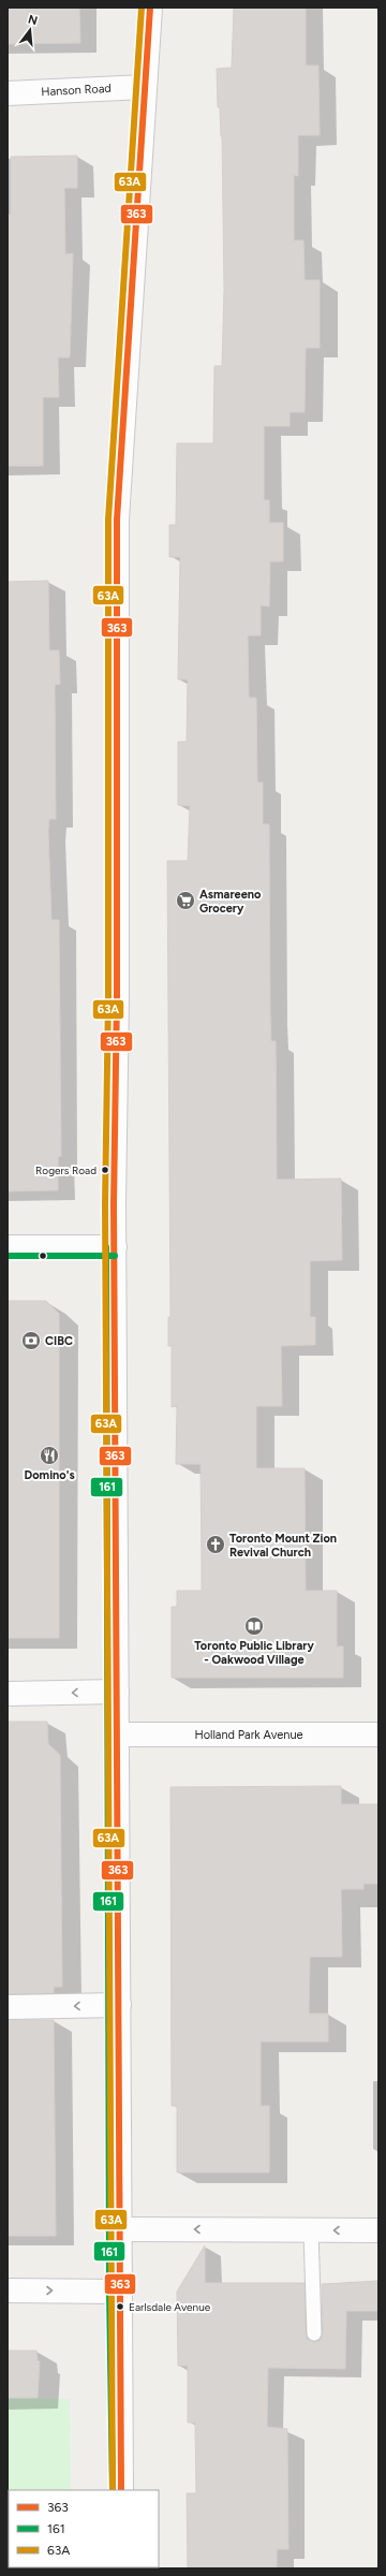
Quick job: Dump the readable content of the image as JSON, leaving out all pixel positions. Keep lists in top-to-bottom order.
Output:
{
  "streets": {
    "street": ["Hanson Road", "Holland Park Avenue"]
  },
  "places": {
    "supermarket": ["Asmareeno Grocery"],
    "other": ["Rogers Road", "Earlsdale Avenue"],
    "bank": ["CIBC"],
    "restaurant": ["Domino's"],
    "church": ["Toronto Mount Zion Revival Church"],
    "library": ["Toronto Public Library - Oakwood Village"]
  },
  "lines": ["transit line 363", "transit line 63A", "transit line 161"],
  "legend": ["363", "161", "63A"],
  "north": "top"
}
